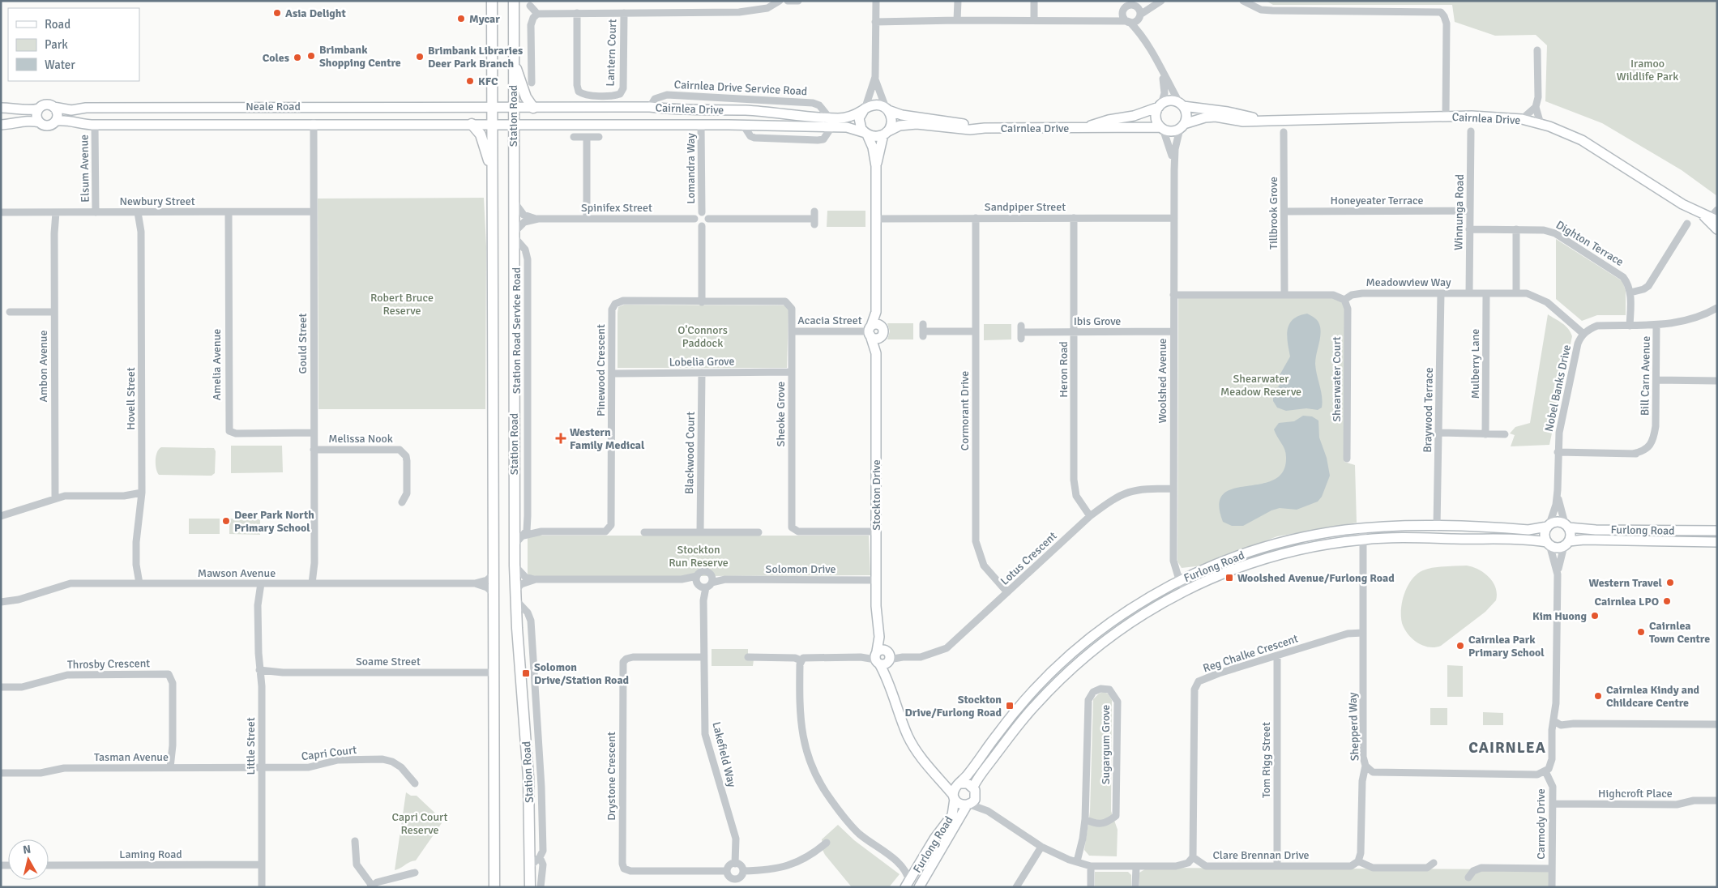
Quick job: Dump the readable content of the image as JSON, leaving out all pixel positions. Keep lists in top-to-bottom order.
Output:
{
  "streets": {
    "main road": ["Station Road"],
    "street": [
      "Lantern Court",
      "Cairnlea Drive Service Road",
      "Neale Road",
      "Cairnlea Drive",
      "Elsum Avenue",
      "Lomandra Way",
      "Honeyeater Terrace",
      "Newbury Street",
      "Sandpiper Street",
      "Spinifex Street",
      "Winnunga Road",
      "Tillbrook Grove",
      "Dighton Terrace",
      "Meadowview Way",
      "Acacia Street",
      "Ibis Grove",
      "Station Road Service Road",
      "Gould Street",
      "Lobelia Grove",
      "Mulberry Lane",
      "Amelia Avenue",
      "Ambon Avenue",
      "Heron Road",
      "Pinewood Crescent",
      "Bill Carn Avenue",
      "Shearwater Court",
      "Woolshed Avenue",
      "Nobel Banks Drive",
      "Hovell Street",
      "Braywood Terrace",
      "Cormorant Drive",
      "Sheoke Grove",
      "Melissa Nook",
      "Blackwood Court",
      "Stockton Drive",
      "Furlong Road",
      "Lotus Crescent",
      "Solomon Drive",
      "Mawson Avenue",
      "Reg Chalke Crescent",
      "Soame Street",
      "Throsby Crescent",
      "Shepperd Way",
      "Sugargum Grove",
      "Little Street",
      "Capri Court",
      "Lakefield Way",
      "Tasman Avenue",
      "Tom Rigg Street",
      "Drystone Crescent",
      "Highcroft Place",
      "Carmody Drive",
      "Laming Road",
      "Clare Brennan Drive"
    ]
  },
  "crossings": [
    ["Cairnlea Drive Service Road", "Cairnlea Drive"],
    ["Neale Road", "Cairnlea Drive"],
    ["Neale Road", "Station Road"],
    ["Neale Road", "Elsum Avenue"],
    ["Neale Road", "Gould Street"],
    ["Cairnlea Drive", "Station Road"],
    ["Cairnlea Drive", "Lomandra Way"],
    ["Cairnlea Drive", "Woolshed Avenue"],
    ["Station Road", "Spinifex Street"],
    ["Station Road", "Station Road Service Road"],
    ["Station Road", "Solomon Drive"],
    ["Station Road", "Mawson Avenue"],
    ["Station Road", "Soame Street"],
    ["Elsum Avenue", "Newbury Street"],
    ["Lomandra Way", "Spinifex Street"],
    ["Honeyeater Terrace", "Winnunga Road"],
    ["Honeyeater Terrace", "Tillbrook Grove"],
    ["Newbury Street", "Gould Street"],
    ["Newbury Street", "Amelia Avenue"],
    ["Newbury Street", "Ambon Avenue"],
    ["Newbury Street", "Hovell Street"],
    ["Sandpiper Street", "Heron Road"],
    ["Sandpiper Street", "Woolshed Avenue"],
    ["Sandpiper Street", "Cormorant Drive"],
    ["Spinifex Street", "Station Road Service Road"],
    ["Winnunga Road", "Dighton Terrace"],
    ["Winnunga Road", "Meadowview Way"],
    ["Dighton Terrace", "Nobel Banks Drive"],
    ["Meadowview Way", "Mulberry Lane"],
    ["Meadowview Way", "Shearwater Court"],
    ["Meadowview Way", "Nobel Banks Drive"],
    ["Meadowview Way", "Braywood Terrace"],
    ["Acacia Street", "Sheoke Grove"],
    ["Acacia Street", "Stockton Drive"],
    ["Ibis Grove", "Heron Road"],
    ["Ibis Grove", "Woolshed Avenue"],
    ["Station Road Service Road", "Pinewood Crescent"],
    ["Gould Street", "Amelia Avenue"],
    ["Gould Street", "Melissa Nook"],
    ["Gould Street", "Mawson Avenue"],
    ["Lobelia Grove", "Pinewood Crescent"],
    ["Lobelia Grove", "Sheoke Grove"],
    ["Lobelia Grove", "Blackwood Court"],
    ["Heron Road", "Lotus Crescent"],
    ["Pinewood Crescent", "Sheoke Grove"],
    ["Bill Carn Avenue", "Nobel Banks Drive"],
    ["Woolshed Avenue", "Furlong Road"],
    ["Woolshed Avenue", "Lotus Crescent"],
    ["Nobel Banks Drive", "Furlong Road"],
    ["Hovell Street", "Mawson Avenue"],
    ["Braywood Terrace", "Furlong Road"],
    ["Cormorant Drive", "Lotus Crescent"],
    ["Sheoke Grove", "Stockton Drive"],
    ["Stockton Drive", "Furlong Road"],
    ["Stockton Drive", "Lotus Crescent"],
    ["Stockton Drive", "Solomon Drive"],
    ["Furlong Road", "Shepperd Way"],
    ["Solomon Drive", "Lakefield Way"],
    ["Mawson Avenue", "Little Street"],
    ["Reg Chalke Crescent", "Shepperd Way"],
    ["Reg Chalke Crescent", "Tom Rigg Street"],
    ["Reg Chalke Crescent", "Clare Brennan Drive"],
    ["Soame Street", "Little Street"],
    ["Throsby Crescent", "Tasman Avenue"],
    ["Shepperd Way", "Carmody Drive"],
    ["Little Street", "Capri Court"],
    ["Little Street", "Tasman Avenue"],
    ["Little Street", "Laming Road"],
    ["Capri Court", "Tasman Avenue"],
    ["Lakefield Way", "Drystone Crescent"],
    ["Tom Rigg Street", "Clare Brennan Drive"],
    ["Highcroft Place", "Carmody Drive"]
  ],
  "districts": ["CAIRNLEA"],
  "parks": [
    "Iramoo Wildlife Park",
    "Robert Bruce Reserve",
    "O'Connors Paddock",
    "Shearwater Meadow Reserve",
    "Stockton Run Reserve",
    "Capri Court Reserve"
  ],
  "places": {
    "other": [
      "Asia Delight",
      "Mycar",
      "Brimbank Shopping Centre",
      "Brimbank Libraries Deer Park Branch",
      "Coles",
      "KFC",
      "Deer Park North Primary School",
      "Western Travel",
      "Cairnlea LPO",
      "Kim Huong",
      "Cairnlea Town Centre",
      "Cairnlea Park Primary School",
      "Cairnlea Kindy and Childcare Centre"
    ],
    "health": ["Western Family Medical"],
    "transit": ["Woolshed Avenue/Furlong Road", "Solomon Drive/Station Road", "Stockton Drive/Furlong Road"]
  },
  "legend": ["Road", "Park", "Water"],
  "north": "top"
}
